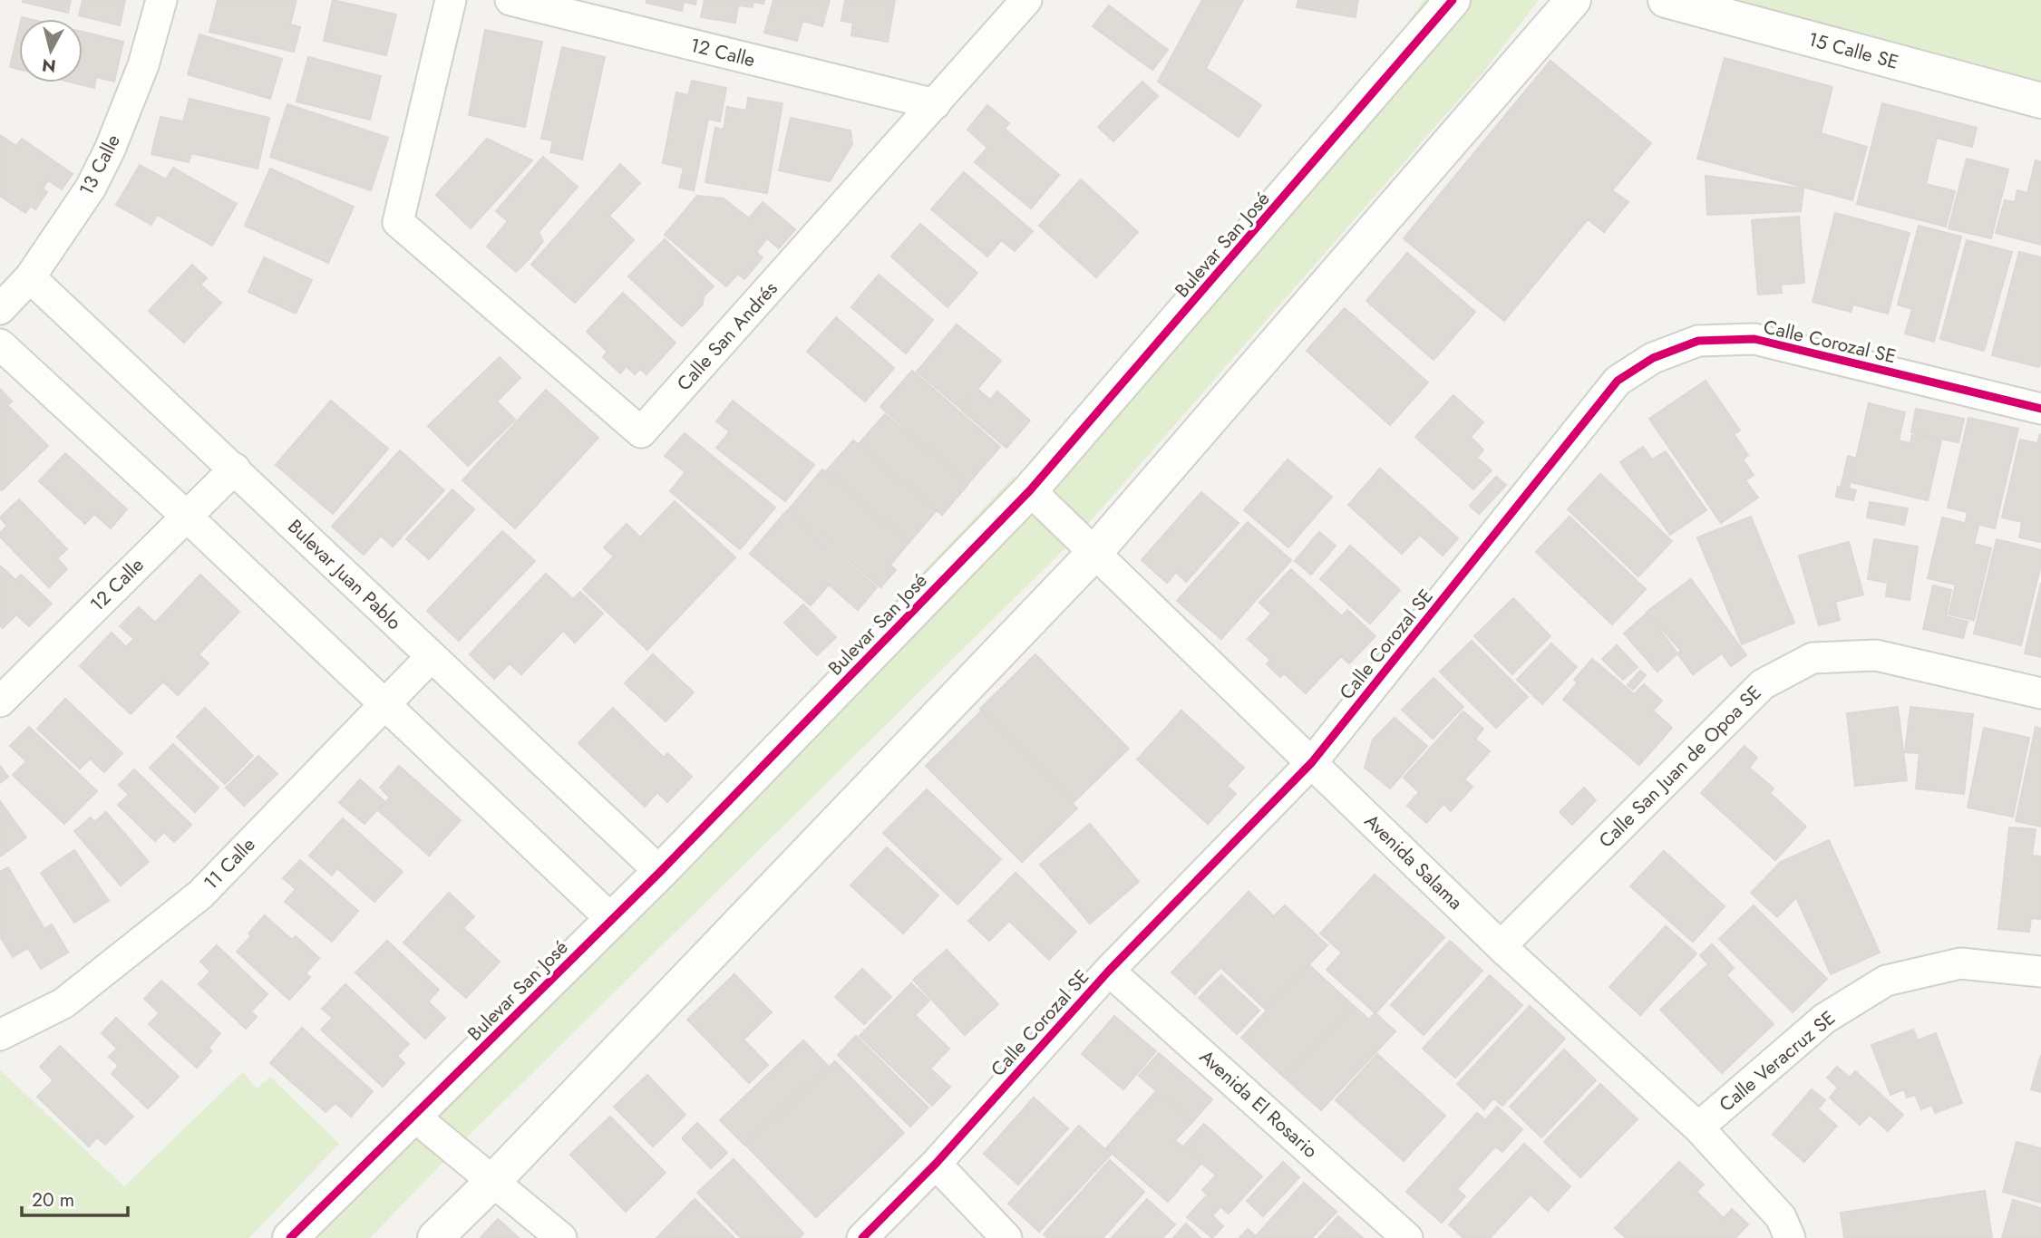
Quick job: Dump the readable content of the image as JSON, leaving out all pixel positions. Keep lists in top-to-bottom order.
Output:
{
  "streets": {
    "street": [
      "15 Calle SE",
      "12 Calle",
      "13 Calle",
      "Bulevar San José",
      "Calle San Andrés",
      "Calle Corozal SE",
      "Bulevar Juan Pablo",
      "Calle San Juan de Opoa SE",
      "Avenida Salama",
      "11 Calle",
      "Calle Veracruz SE",
      "Avenida El Rosario"
    ]
  },
  "crossings": [
    ["12 Calle", "Calle San Andrés"],
    ["12 Calle", "Bulevar Juan Pablo"],
    ["13 Calle", "Bulevar Juan Pablo"],
    ["Bulevar San José", "Bulevar Juan Pablo"],
    ["Bulevar San José", "Avenida Salama"],
    ["Calle Corozal SE", "Avenida Salama"],
    ["Calle Corozal SE", "Avenida El Rosario"],
    ["Bulevar Juan Pablo", "11 Calle"],
    ["Calle San Juan de Opoa SE", "Avenida Salama"],
    ["Avenida Salama", "Calle Veracruz SE"]
  ],
  "scale_bar": "20 m",
  "north": "bottom"
}
